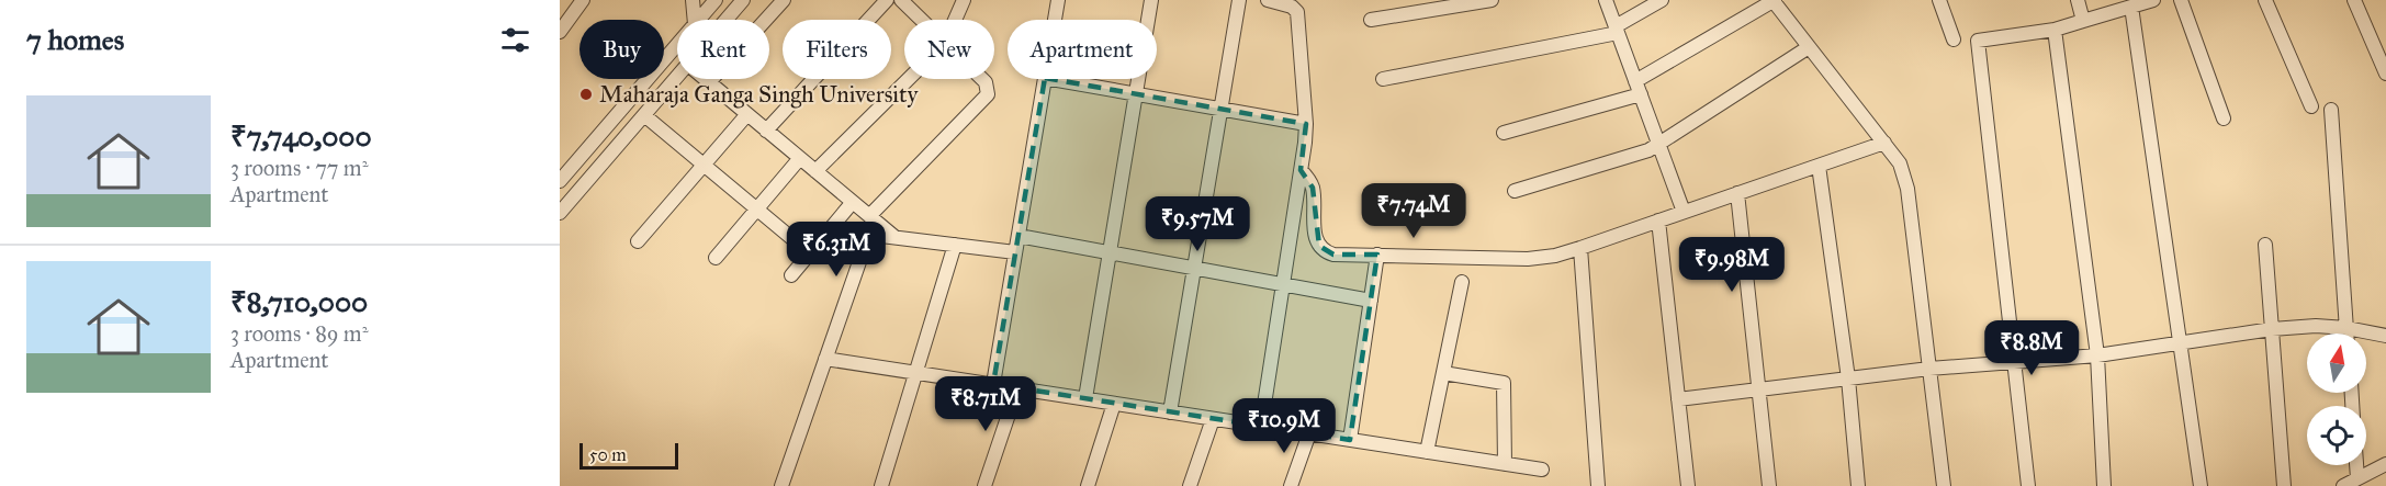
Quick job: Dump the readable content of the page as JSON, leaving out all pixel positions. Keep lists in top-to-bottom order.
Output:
{
  "places": ["Maharaja Ganga Singh University"],
  "scale_bar": "50 m",
  "north": "top",
  "page": {
    "heading": "7 homes",
    "chip": [
      "Buy",
      "Rent",
      "Filters",
      "New",
      "Apartment"
    ],
    "list": [
      {
        "name": "₹7,740,000",
        "note": "3 rooms · 77 m² · Apartment"
      },
      {
        "name": "₹8,710,000",
        "note": "3 rooms · 89 m² · Apartment"
      }
    ],
    "price": [
      "₹7.74M",
      "₹9.57M",
      "₹6.31M",
      "₹9.98M",
      "₹8.8M",
      "₹8.71M",
      "₹10.9M"
    ],
    "scale": "50 m"
  }
}
